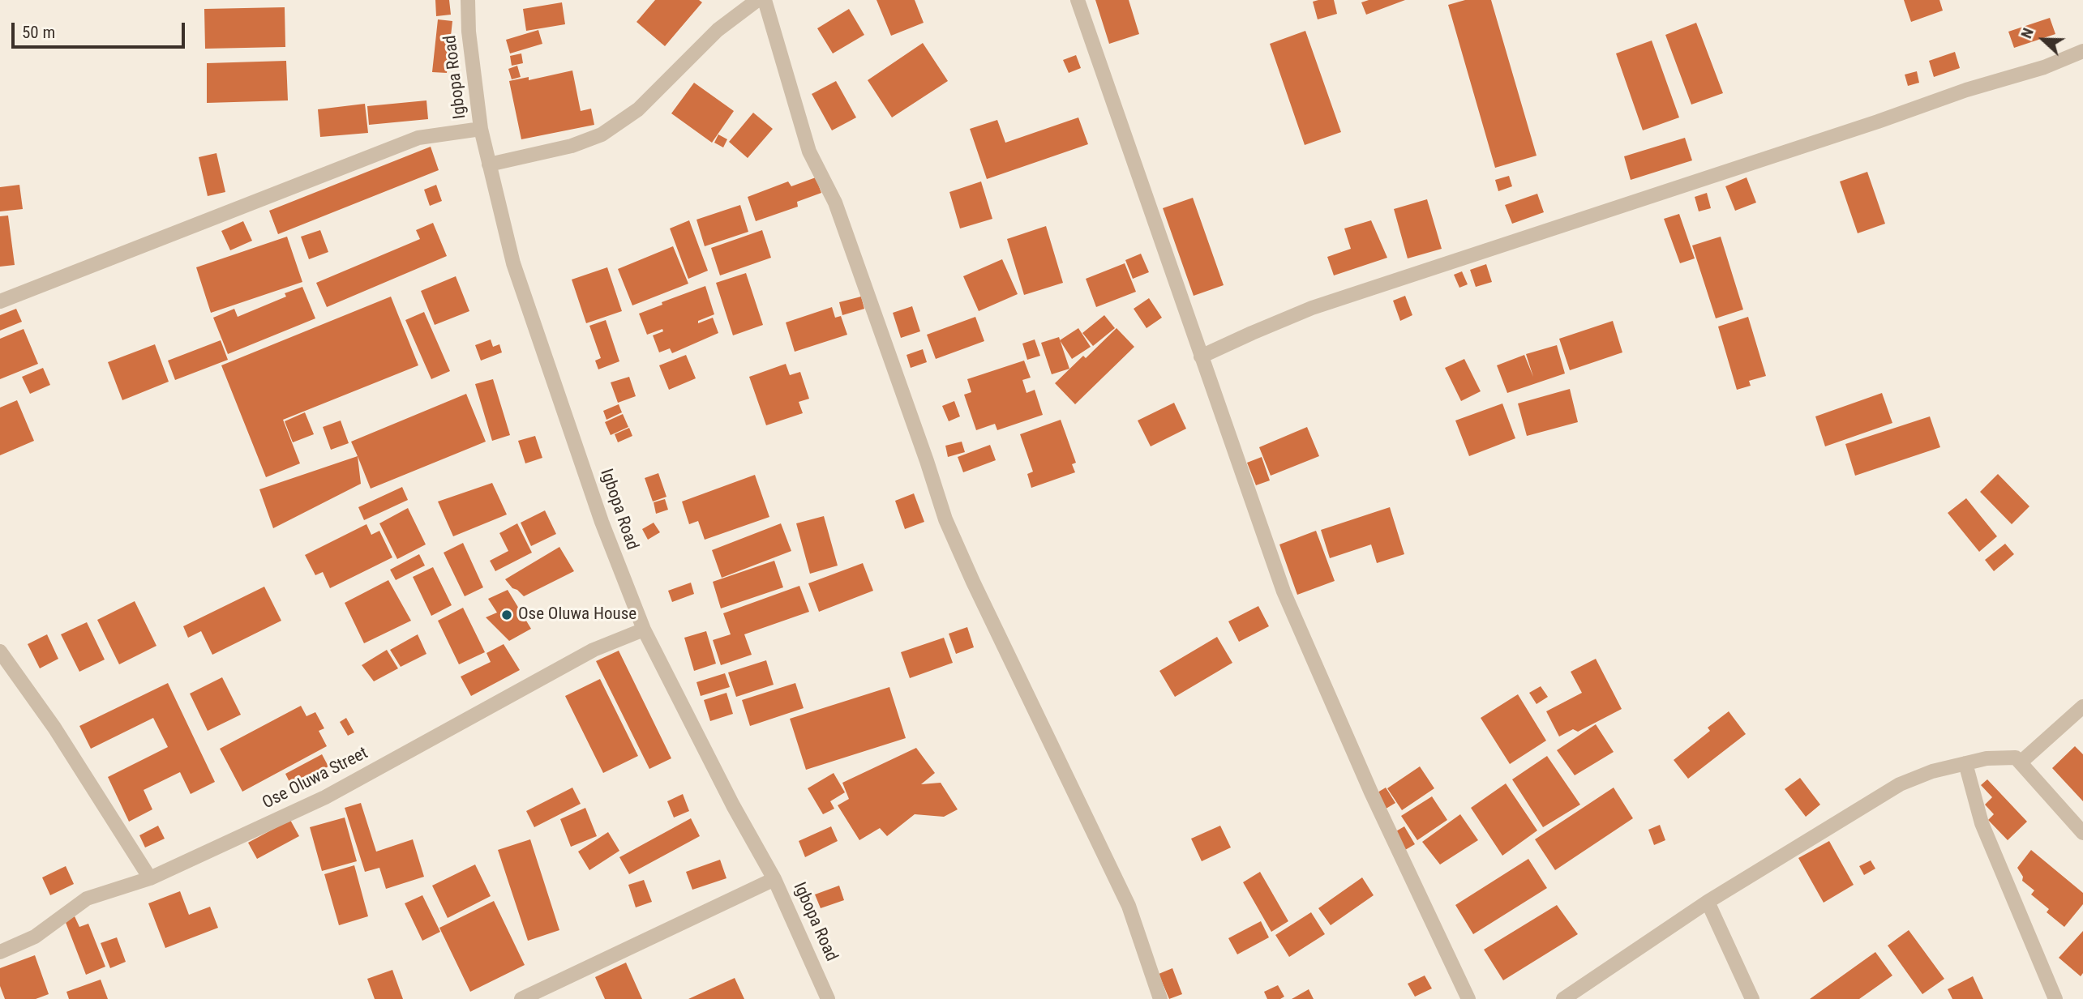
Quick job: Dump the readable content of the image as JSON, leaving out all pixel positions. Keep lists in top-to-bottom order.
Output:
{
  "streets": {
    "street": ["Igbopa Road", "Ose Oluwa Street"]
  },
  "crossings": [
    ["Igbopa Road", "Ose Oluwa Street"]
  ],
  "places": ["Ose Oluwa House"],
  "scale_bar": "50 m",
  "north": "left"
}
